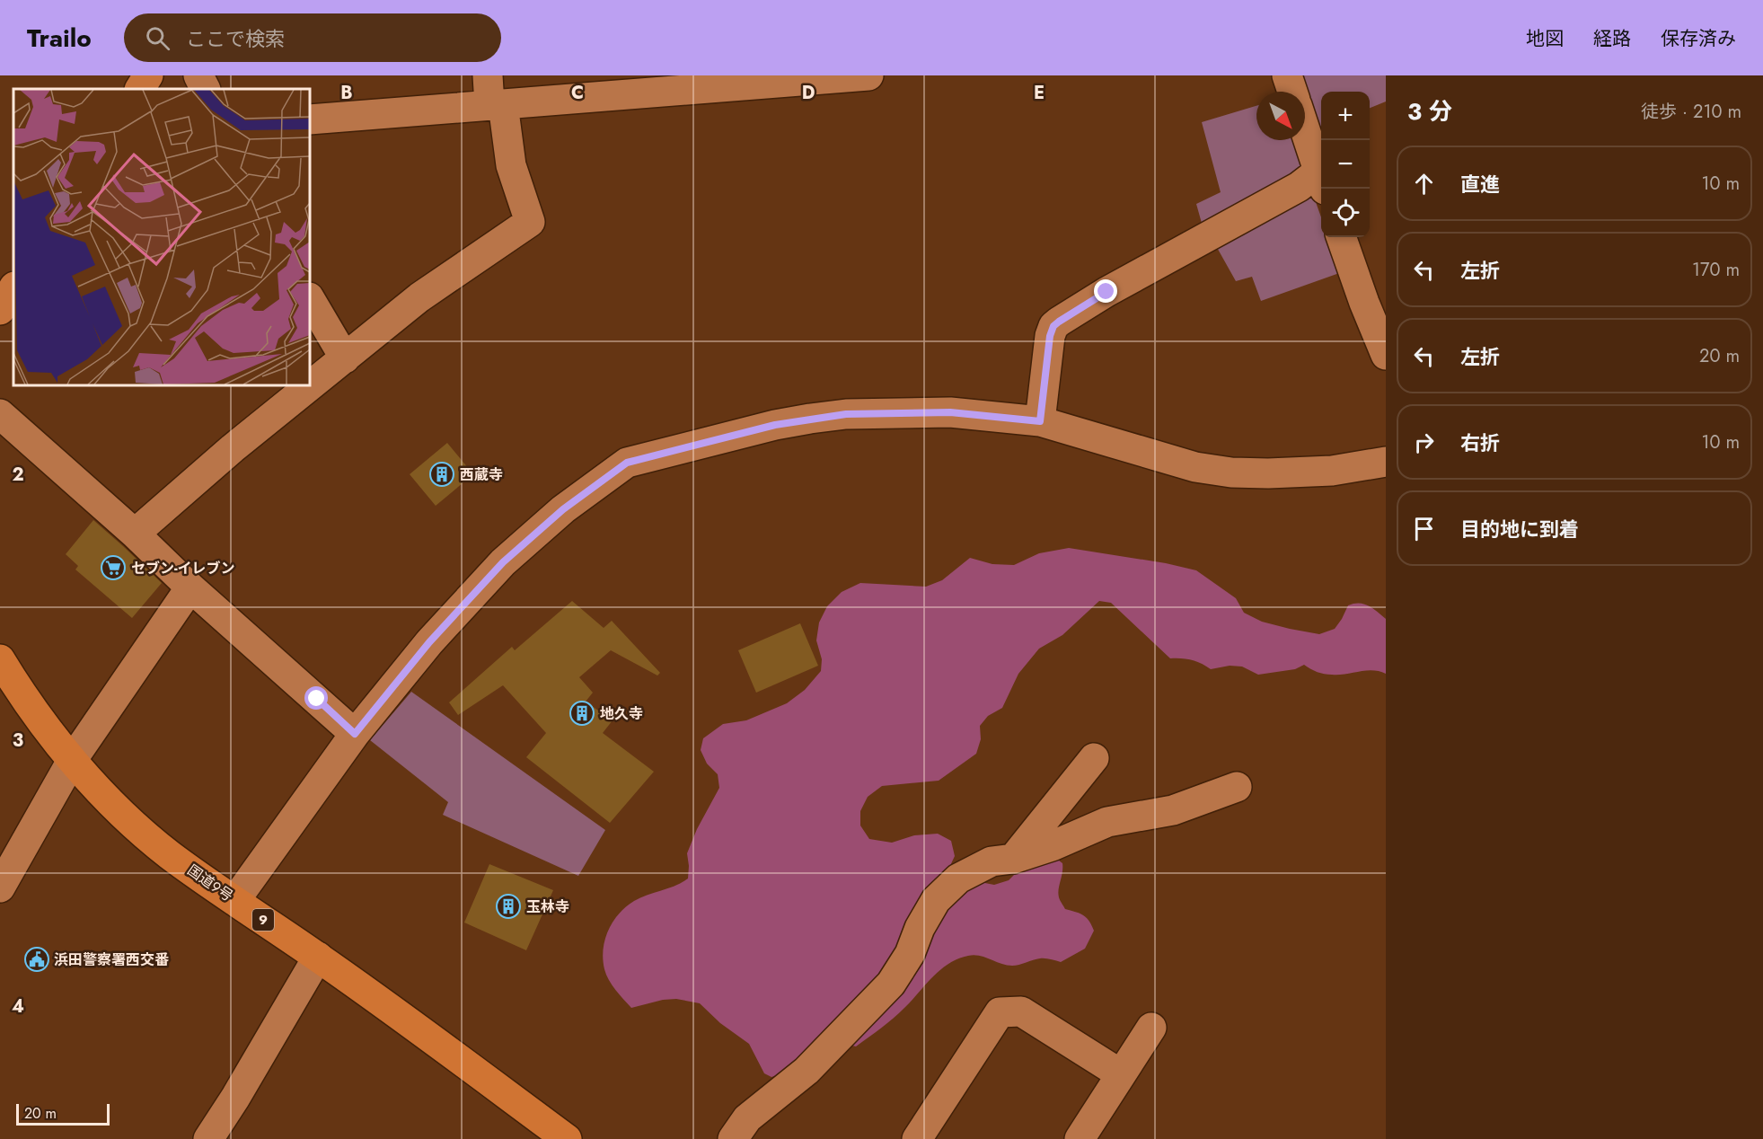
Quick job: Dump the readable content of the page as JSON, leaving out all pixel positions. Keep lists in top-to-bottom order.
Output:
{
  "streets": {
    "highway": ["国道9号", "9"]
  },
  "places": {
    "building": ["西蔵寺", "地久寺", "玉林寺"],
    "supermarket": ["セブン-イレブン"],
    "public building": ["浜田警察署西交番"]
  },
  "scale_bar": "20 m",
  "north": "bottom right",
  "page": {
    "header": "Trailo",
    "search": "ここで検索",
    "nav": ["地図", "経路", "保存済み"],
    "heading": ["3 分", "徒歩 · 210 m"],
    "map_buttons": ["+", "−"],
    "list": [
      ["直進", "10 m"],
      ["左折", "170 m"],
      ["左折", "20 m"],
      ["右折", "10 m"],
      "目的地に到着"
    ],
    "scale": "20 m"
  },
  "grid": {
    "columns": [
      "B",
      "C",
      "D",
      "E"
    ],
    "rows": ["2", "3", "4"]
  }
}
